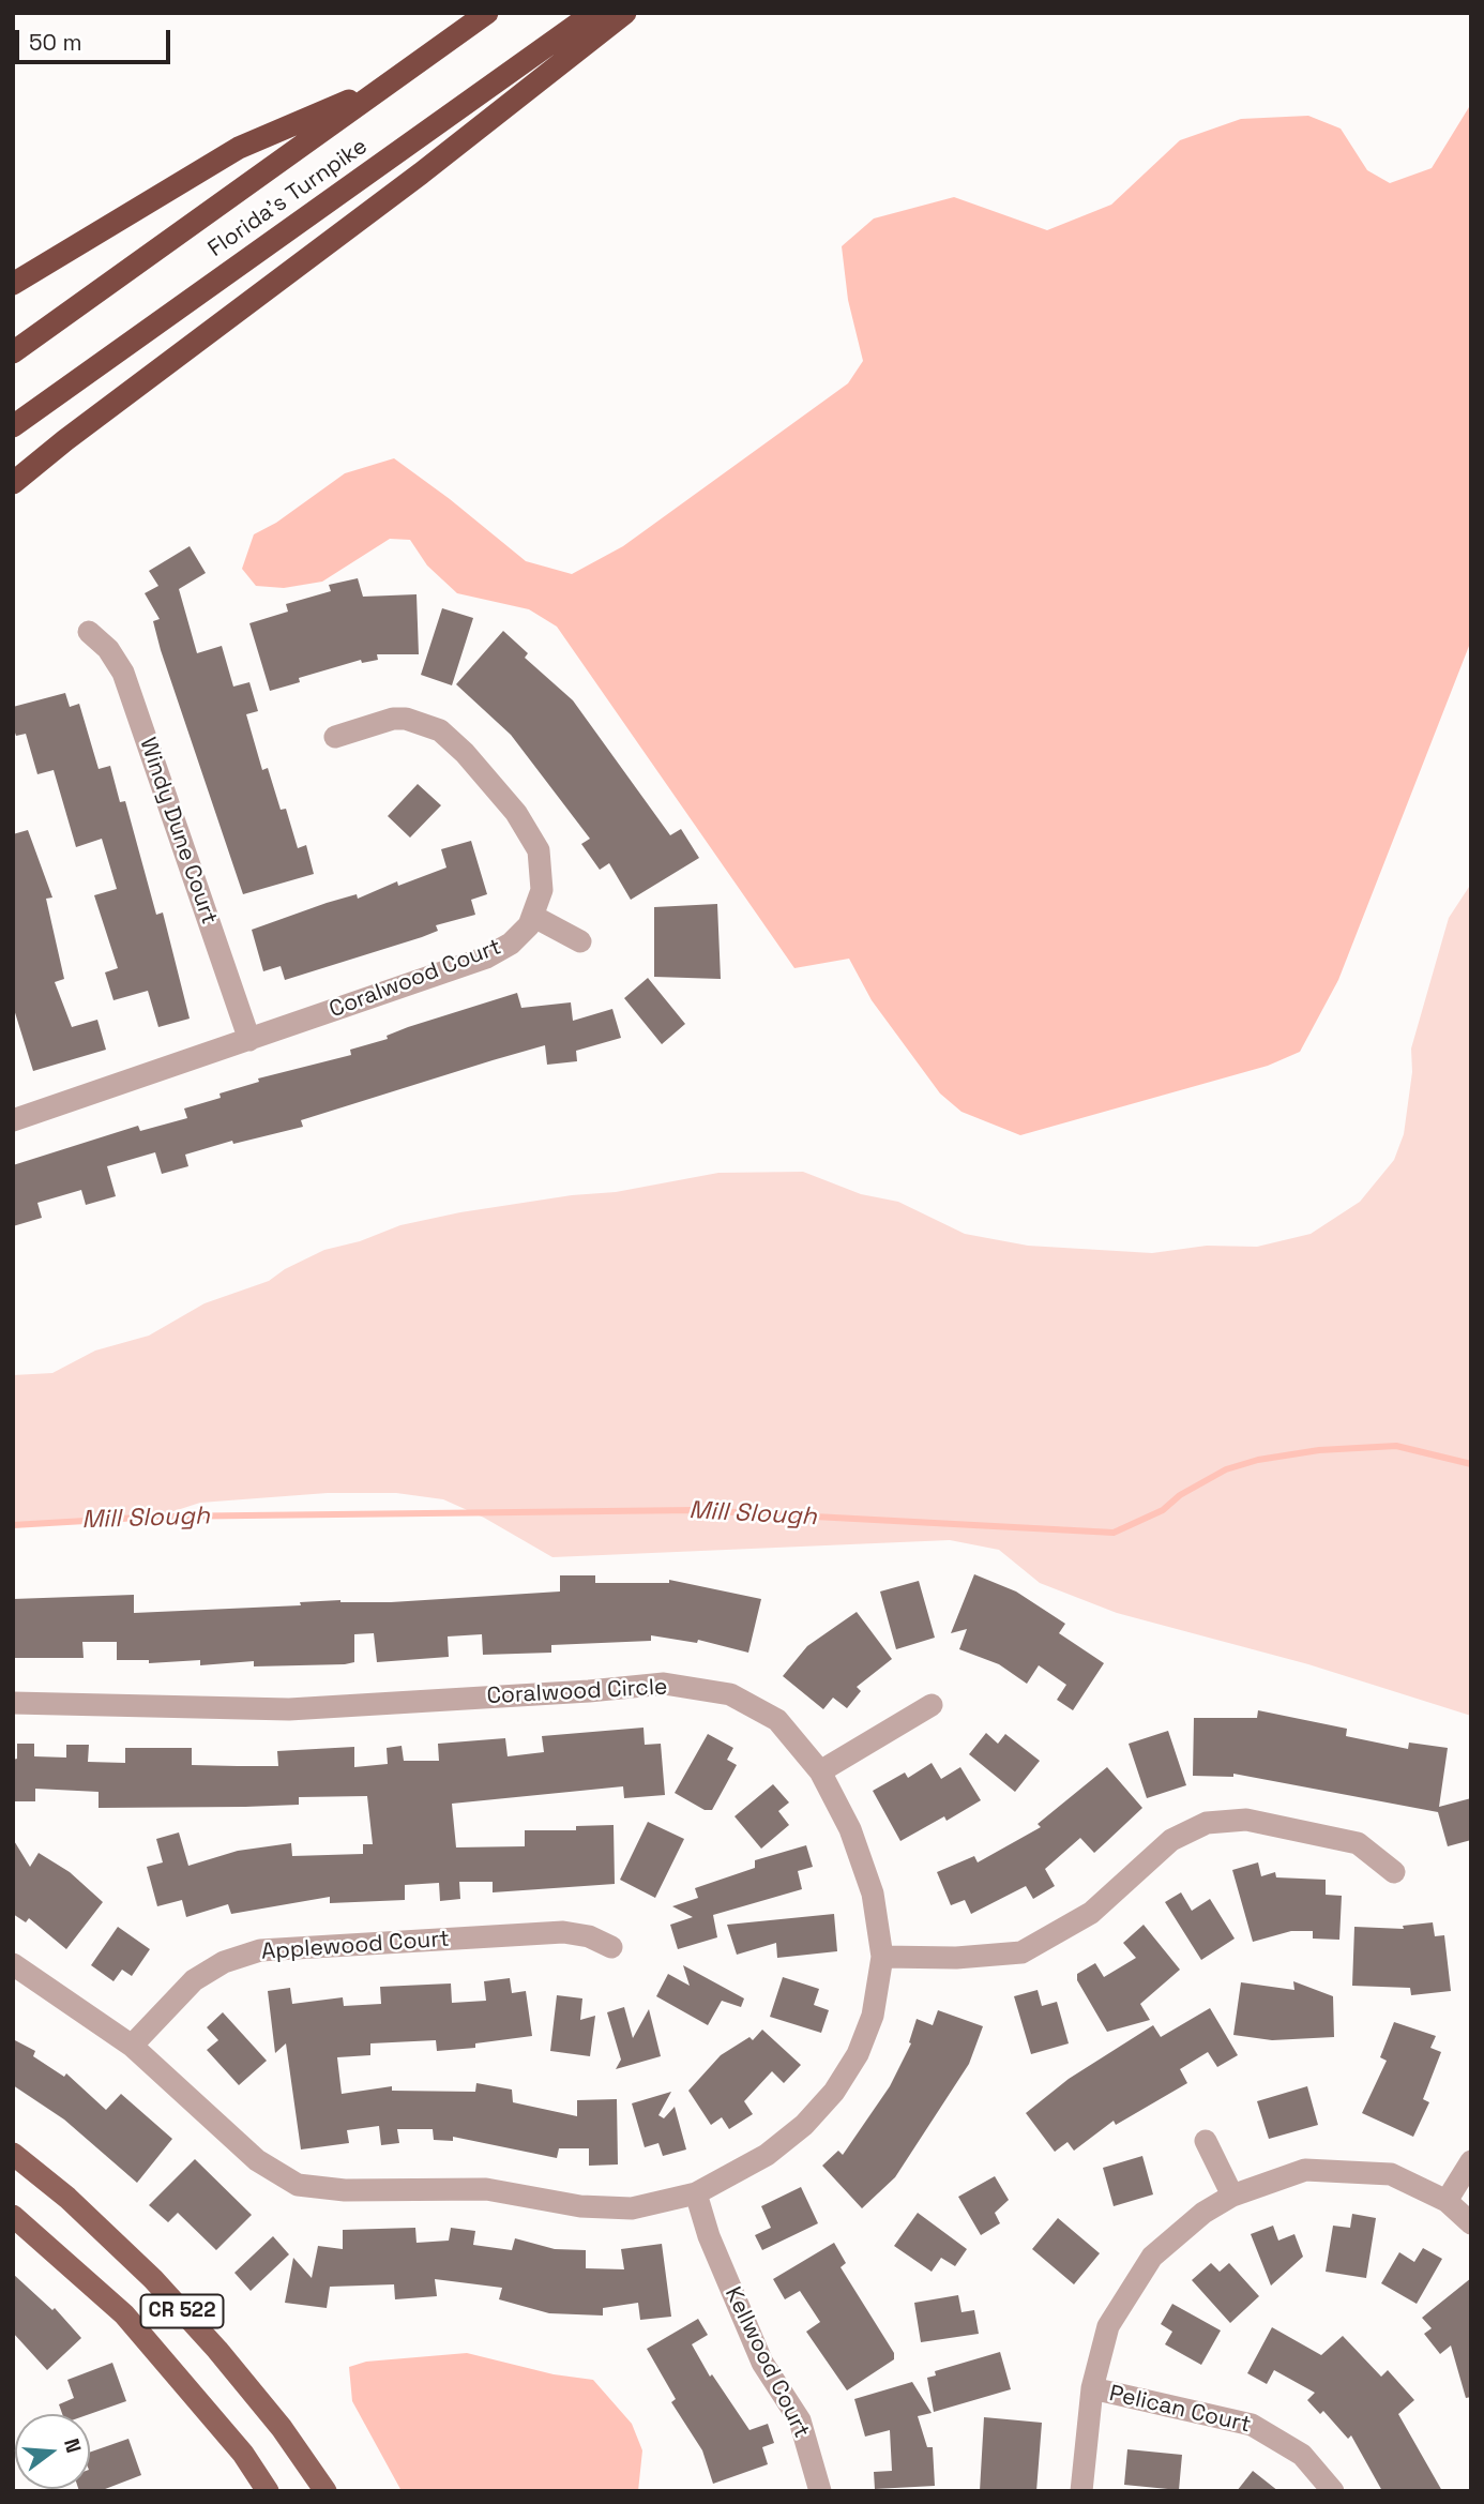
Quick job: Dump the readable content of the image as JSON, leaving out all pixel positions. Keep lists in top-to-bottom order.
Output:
{
  "streets": {
    "highway": ["Florida's Turnpike"],
    "main road": ["CR 522"],
    "street": [
      "Windy Dune Court",
      "Coralwood Court",
      "Coralwood Circle",
      "Applewood Court",
      "Kellwood Court",
      "Pelican Court"
    ]
  },
  "crossings": [
    ["Windy Dune Court", "Coralwood Court"],
    ["Coralwood Circle", "Applewood Court"],
    ["Coralwood Circle", "Kellwood Court"]
  ],
  "water": ["Mill Slough"],
  "scale_bar": "50 m",
  "north": "right"
}
